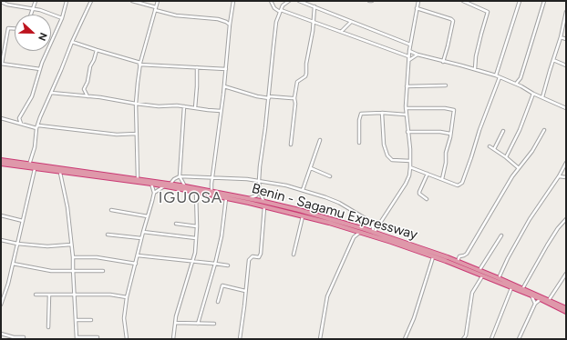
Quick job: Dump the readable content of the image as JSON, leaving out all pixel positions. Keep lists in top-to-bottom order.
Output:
{
  "streets": {
    "highway": ["Benin - Sagamu Expressway"]
  },
  "districts": ["IGUOSA"],
  "north": "right"
}
